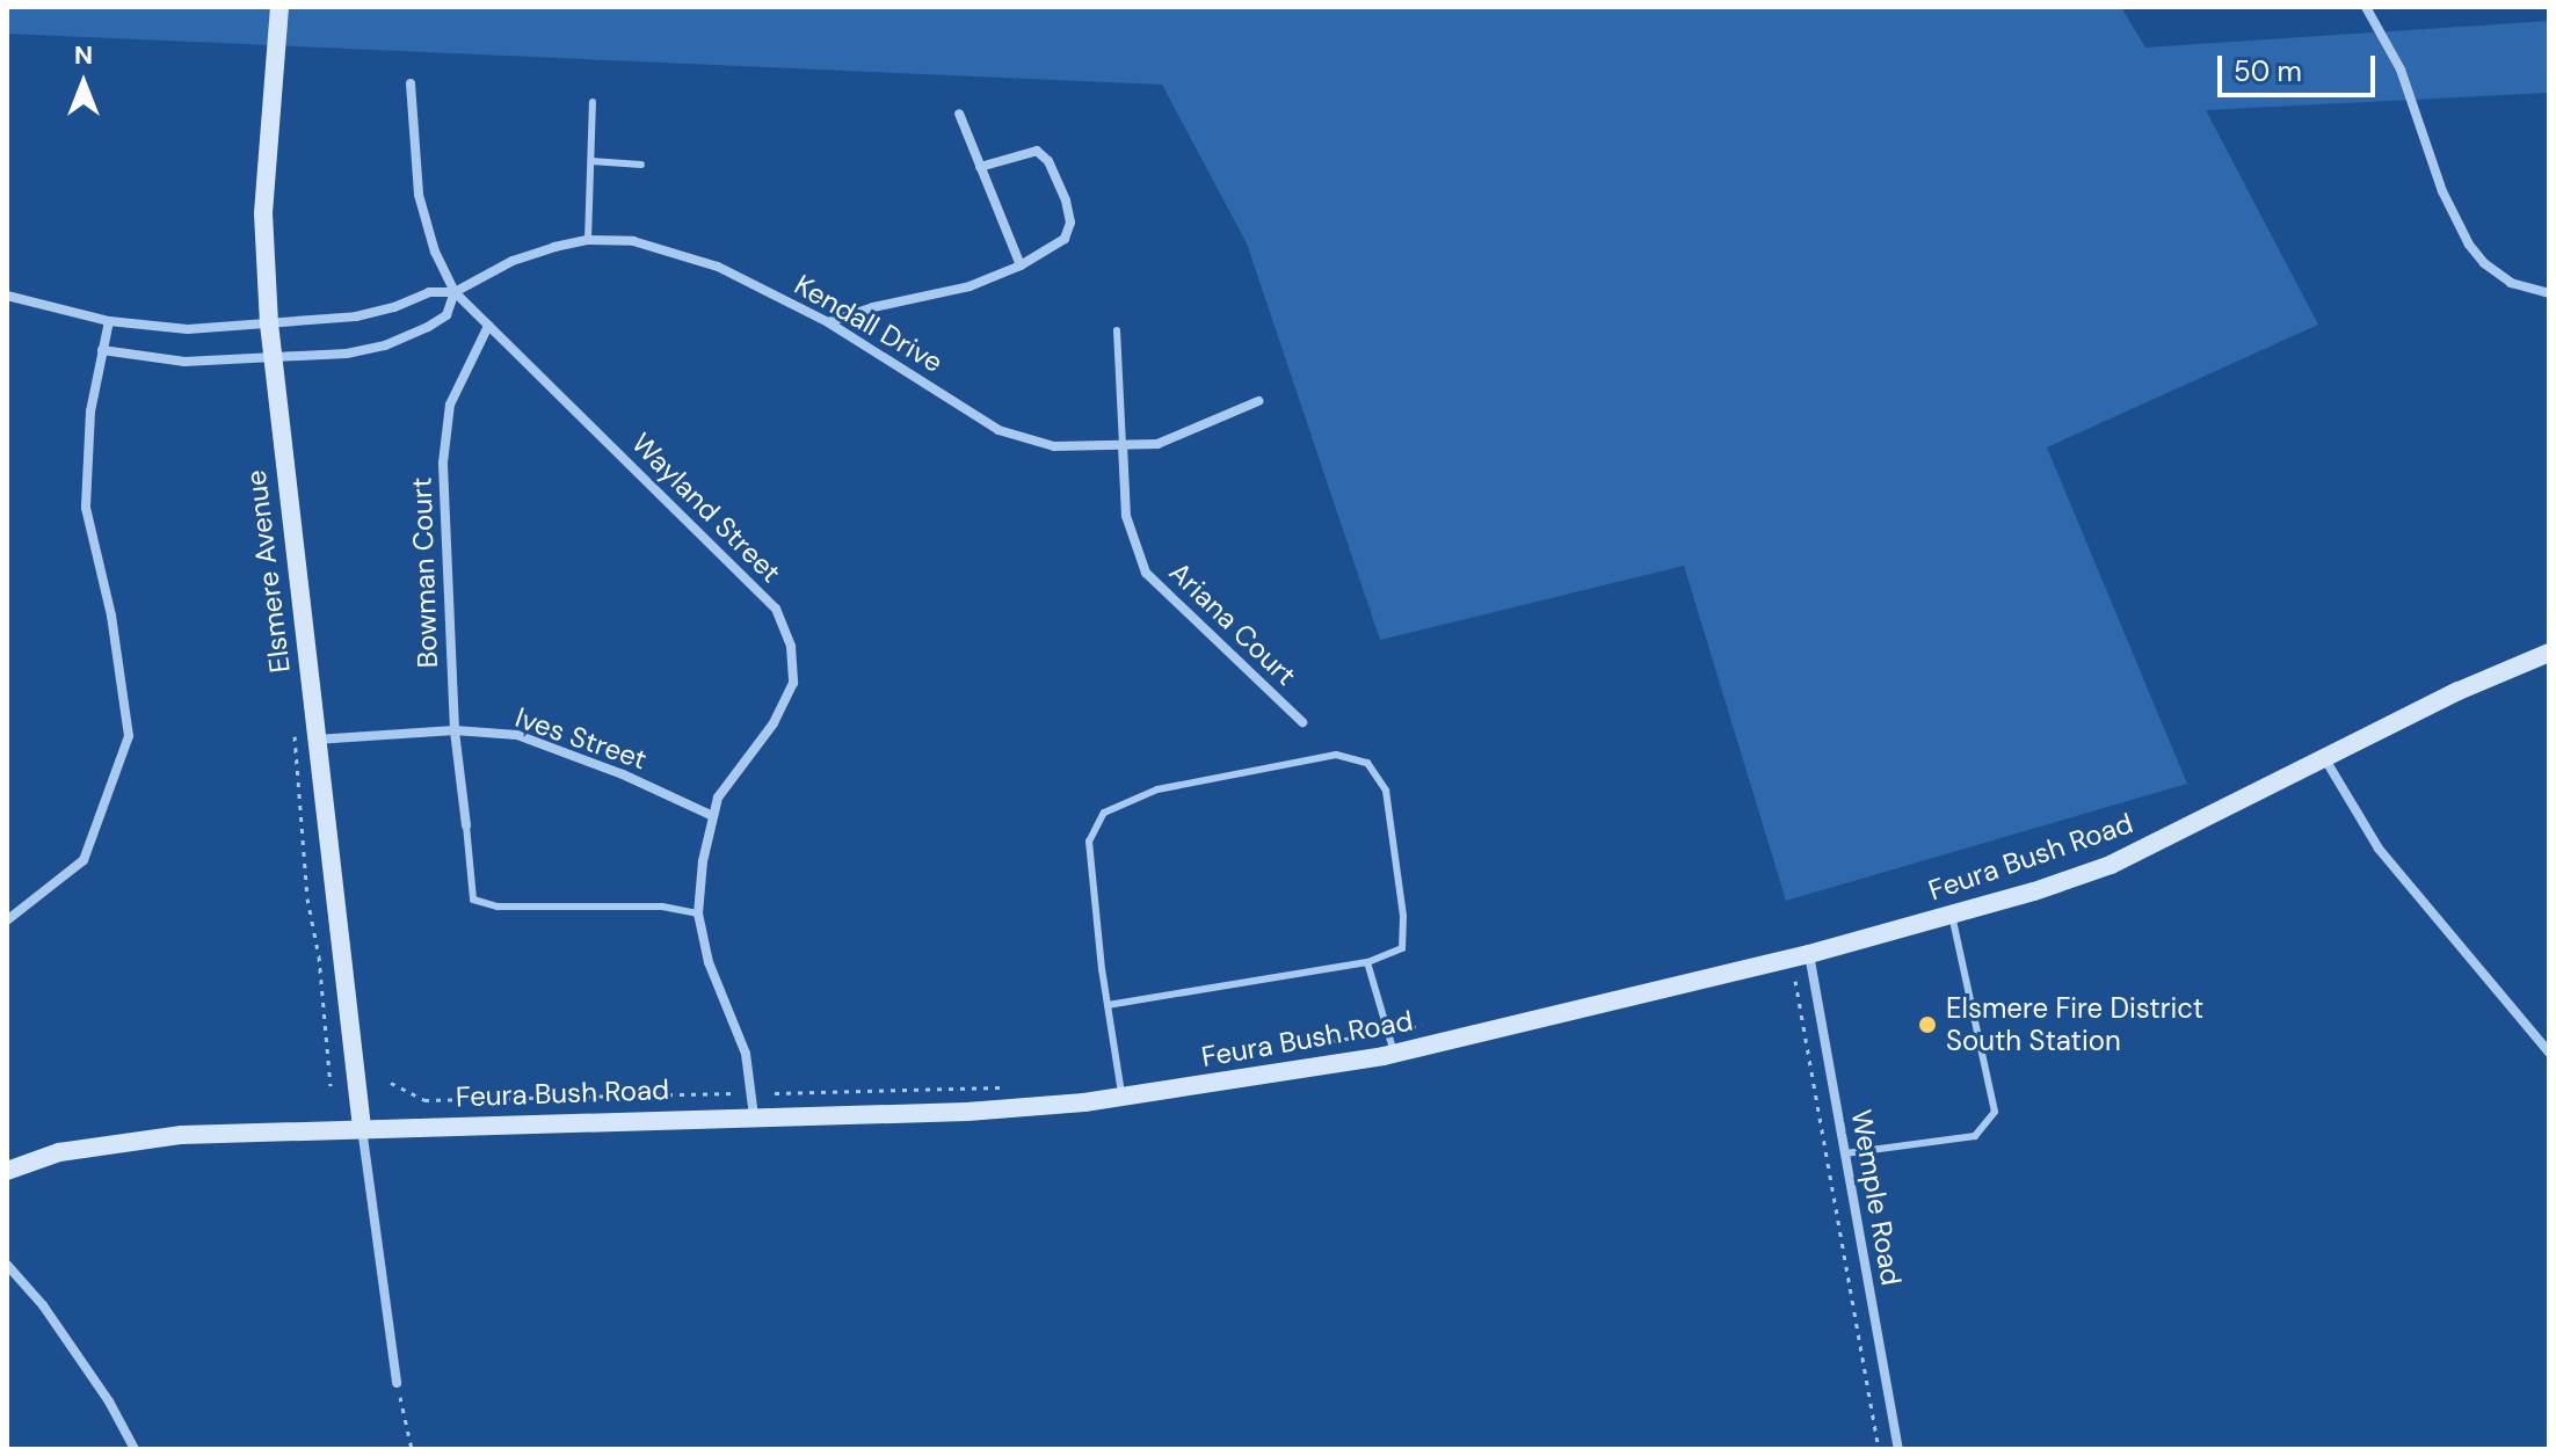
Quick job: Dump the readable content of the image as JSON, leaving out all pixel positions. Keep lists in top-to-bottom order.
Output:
{
  "streets": {
    "main road": ["Elsmere Avenue", "Feura Bush Road"],
    "street": [
      "Kendall Drive",
      "Wayland Street",
      "Bowman Court",
      "Ariana Court",
      "Ives Street",
      "Wemple Road"
    ]
  },
  "crossings": [
    ["Kendall Drive", "Wayland Street"],
    ["Kendall Drive", "Elsmere Avenue"],
    ["Kendall Drive", "Ariana Court"],
    ["Wayland Street", "Bowman Court"],
    ["Wayland Street", "Ives Street"],
    ["Wayland Street", "Feura Bush Road"],
    ["Elsmere Avenue", "Ives Street"],
    ["Elsmere Avenue", "Feura Bush Road"],
    ["Bowman Court", "Ives Street"],
    ["Feura Bush Road", "Wemple Road"]
  ],
  "places": ["Elsmere Fire District South Station"],
  "scale_bar": "50 m",
  "north": "top"
}
